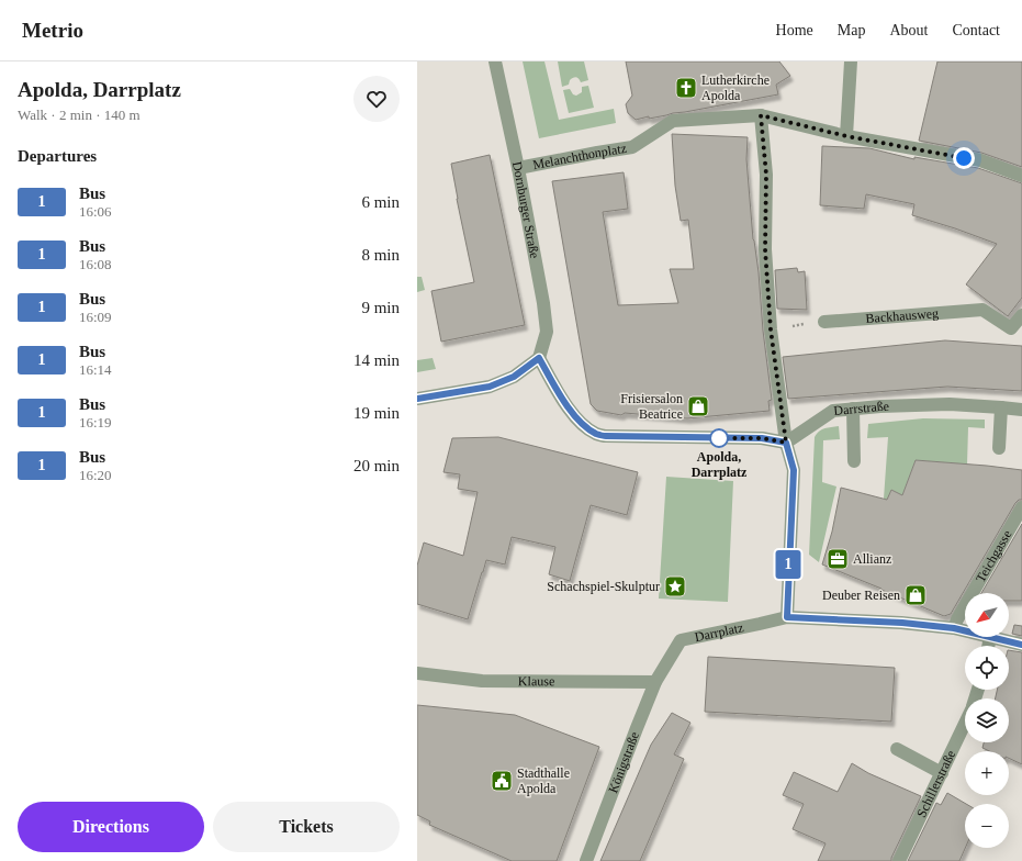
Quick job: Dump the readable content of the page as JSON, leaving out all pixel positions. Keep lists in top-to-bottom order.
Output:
{
  "streets": {
    "street": [
      "Melanchthonplatz",
      "Dornburger Straße",
      "Backhausweg",
      "Darrstraße",
      "Teichgasse",
      "Darrplatz",
      "Klause",
      "Königstraße",
      "Schillerstraße"
    ]
  },
  "crossings": [
    ["Melanchthonplatz", "Dornburger Straße"],
    ["Teichgasse", "Darrplatz"],
    ["Darrplatz", "Königstraße"],
    ["Klause", "Königstraße"]
  ],
  "places": {
    "church": ["Lutherkirche Apolda"],
    "shop": ["Frisiersalon Beatrice", "Deuber Reisen"],
    "other": ["Apolda, Darrplatz"],
    "office": ["Allianz"],
    "place": ["Schachspiel-Skulptur"],
    "public building": ["Stadthalle Apolda"]
  },
  "lines": ["bus line 1"],
  "north": "bottom left",
  "page": {
    "header": "Metrio",
    "nav": [
      "Home",
      "Map",
      "About",
      "Contact"
    ],
    "heading": [
      ["Apolda, Darrplatz", "Walk · 2 min · 140 m"],
      "Departures"
    ],
    "on_map": "1",
    "list": [
      {
        "mark": "1",
        "name": "Bus",
        "note": "16:06",
        "value": "6 min"
      },
      {
        "mark": "1",
        "name": "Bus",
        "note": "16:08",
        "value": "8 min"
      },
      {
        "mark": "1",
        "name": "Bus",
        "note": "16:09",
        "value": "9 min"
      },
      {
        "mark": "1",
        "name": "Bus",
        "note": "16:14",
        "value": "14 min"
      },
      {
        "mark": "1",
        "name": "Bus",
        "note": "16:19",
        "value": "19 min"
      },
      {
        "mark": "1",
        "name": "Bus",
        "note": "16:20",
        "value": "20 min"
      }
    ],
    "map_buttons": ["+", "−"],
    "buttons": ["Directions", "Tickets"]
  }
}
